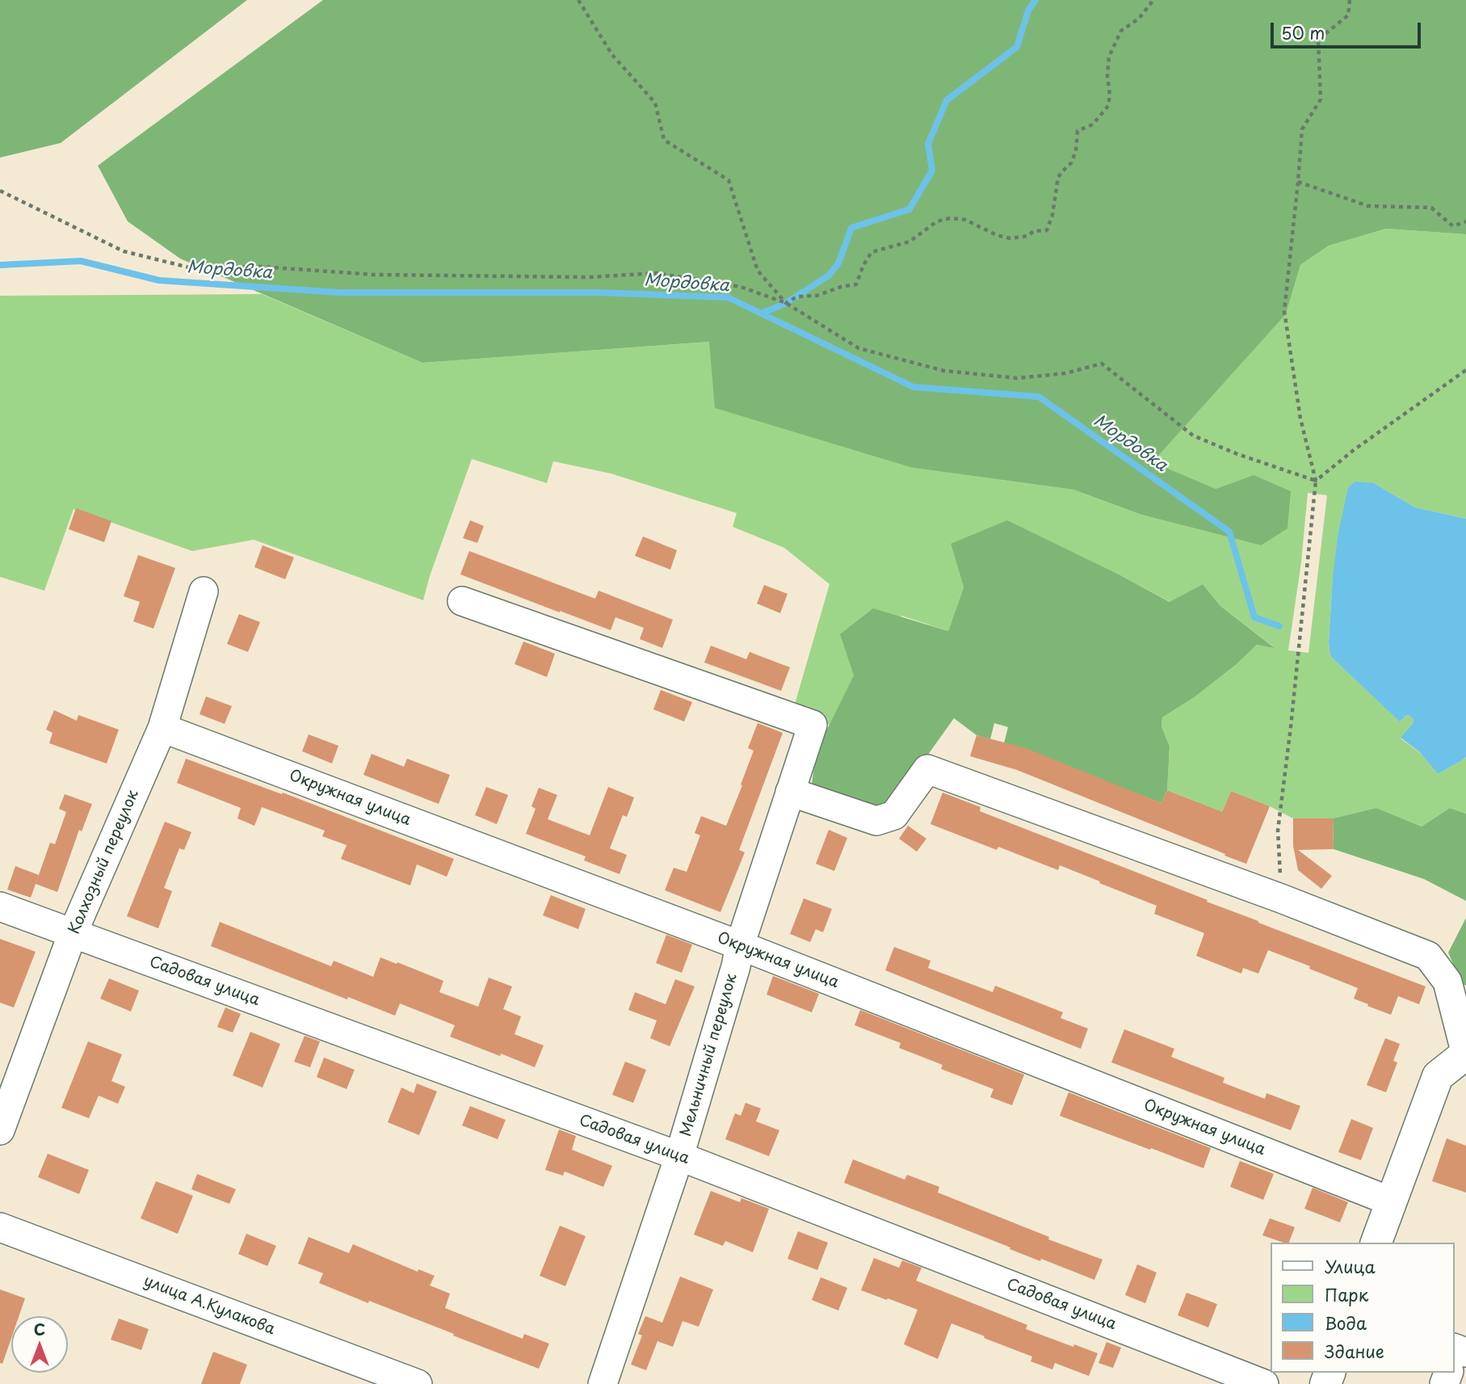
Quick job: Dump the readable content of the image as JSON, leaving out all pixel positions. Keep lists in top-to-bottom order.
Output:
{
  "streets": {
    "street": [
      "Окружная улица",
      "Колхозный переулок",
      "Садовая улица",
      "Мельничный переулок",
      "улица А.Кулакова"
    ]
  },
  "crossings": [
    ["Окружная улица", "Колхозный переулок"],
    ["Окружная улица", "Мельничный переулок"],
    ["Колхозный переулок", "Садовая улица"],
    ["Садовая улица", "Мельничный переулок"]
  ],
  "water": ["Мордовка"],
  "legend": [
    "Улица",
    "Парк",
    "Вода",
    "Здание"
  ],
  "scale_bar": "50 m",
  "north": "top"
}
